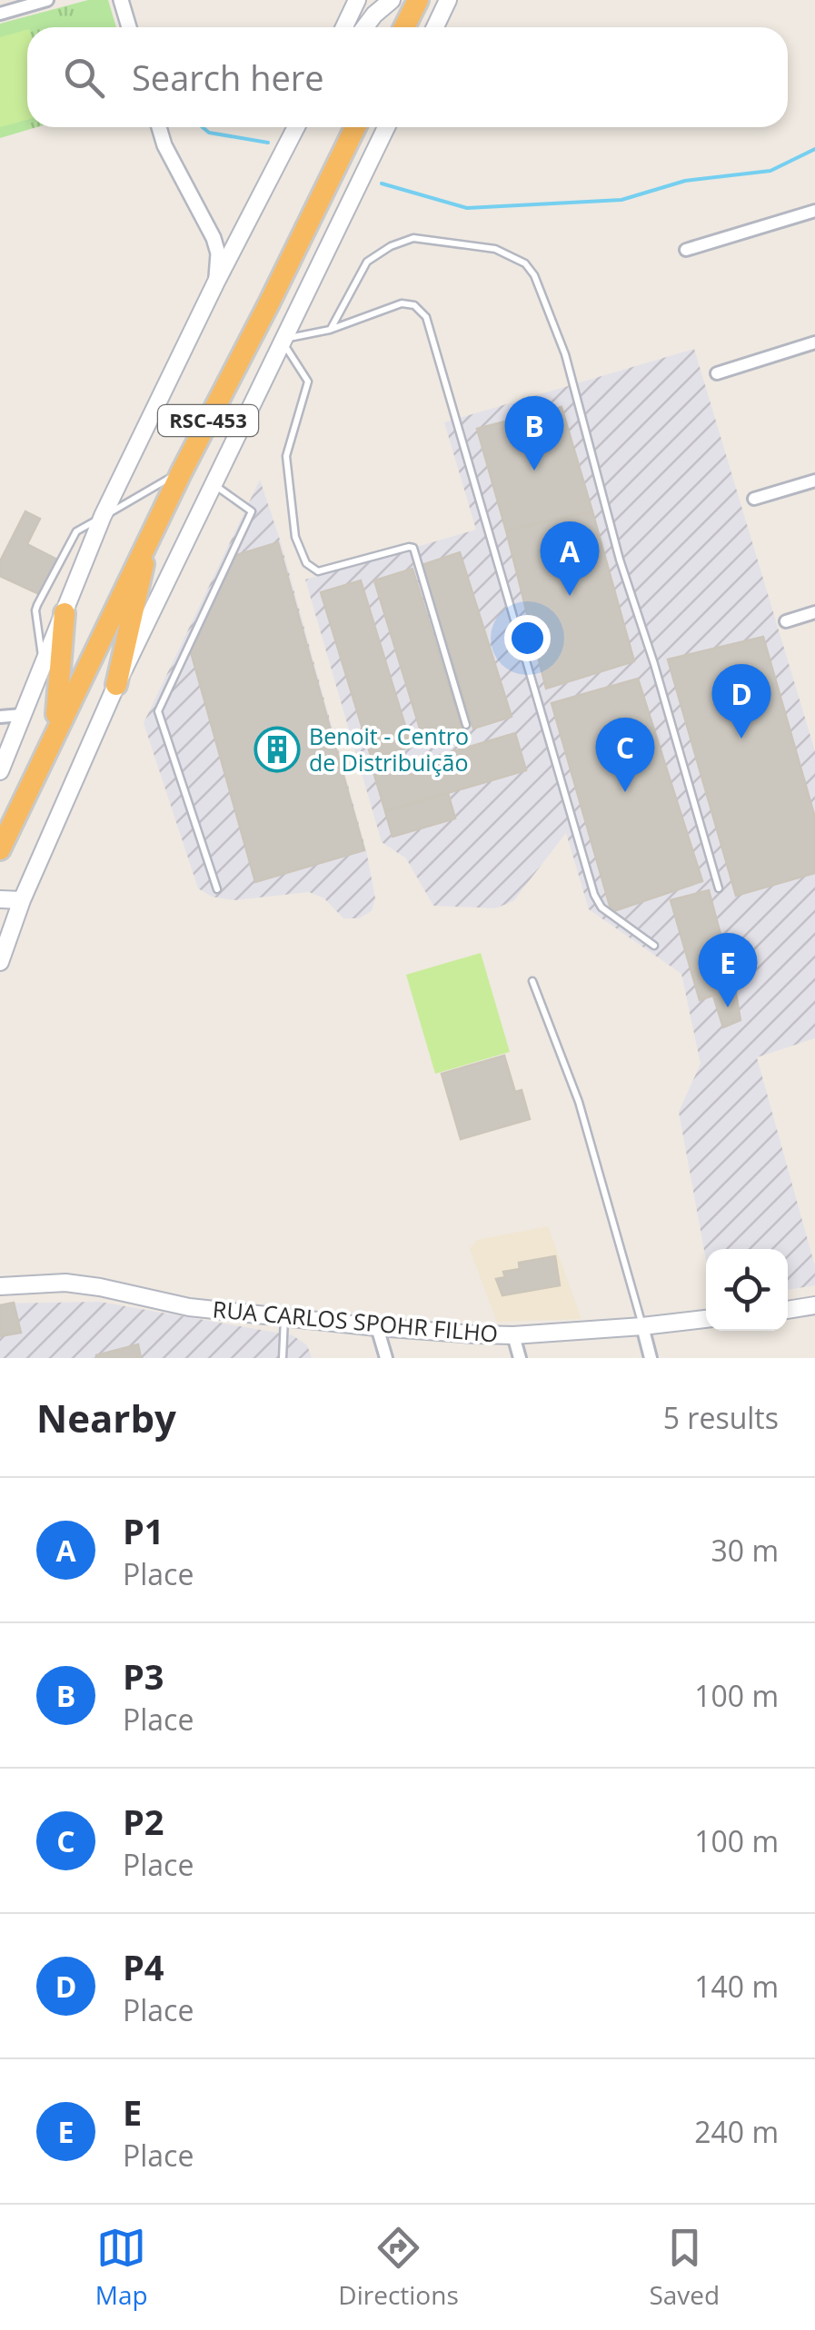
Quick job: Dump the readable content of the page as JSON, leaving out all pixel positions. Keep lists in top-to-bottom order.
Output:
{
  "streets": {
    "highway": ["RSC-453"],
    "main road": ["RUA CARLOS SPOHR FILHO"]
  },
  "places": {
    "building": ["Benoit - Centro de Distribuição"]
  },
  "page": {
    "search": "Search here",
    "pins": [
      "B",
      "A",
      "D",
      "C",
      "E"
    ],
    "heading": ["Nearby", "5 results"],
    "list": [
      {
        "mark": "A",
        "name": "P1",
        "note": "Place",
        "value": "30 m"
      },
      {
        "mark": "B",
        "name": "P3",
        "note": "Place",
        "value": "100 m"
      },
      {
        "mark": "C",
        "name": "P2",
        "note": "Place",
        "value": "100 m"
      },
      {
        "mark": "D",
        "name": "P4",
        "note": "Place",
        "value": "140 m"
      },
      {
        "mark": "E",
        "name": "E",
        "note": "Place",
        "value": "240 m"
      }
    ],
    "nav": ["Map", "Directions", "Saved"]
  }
}
